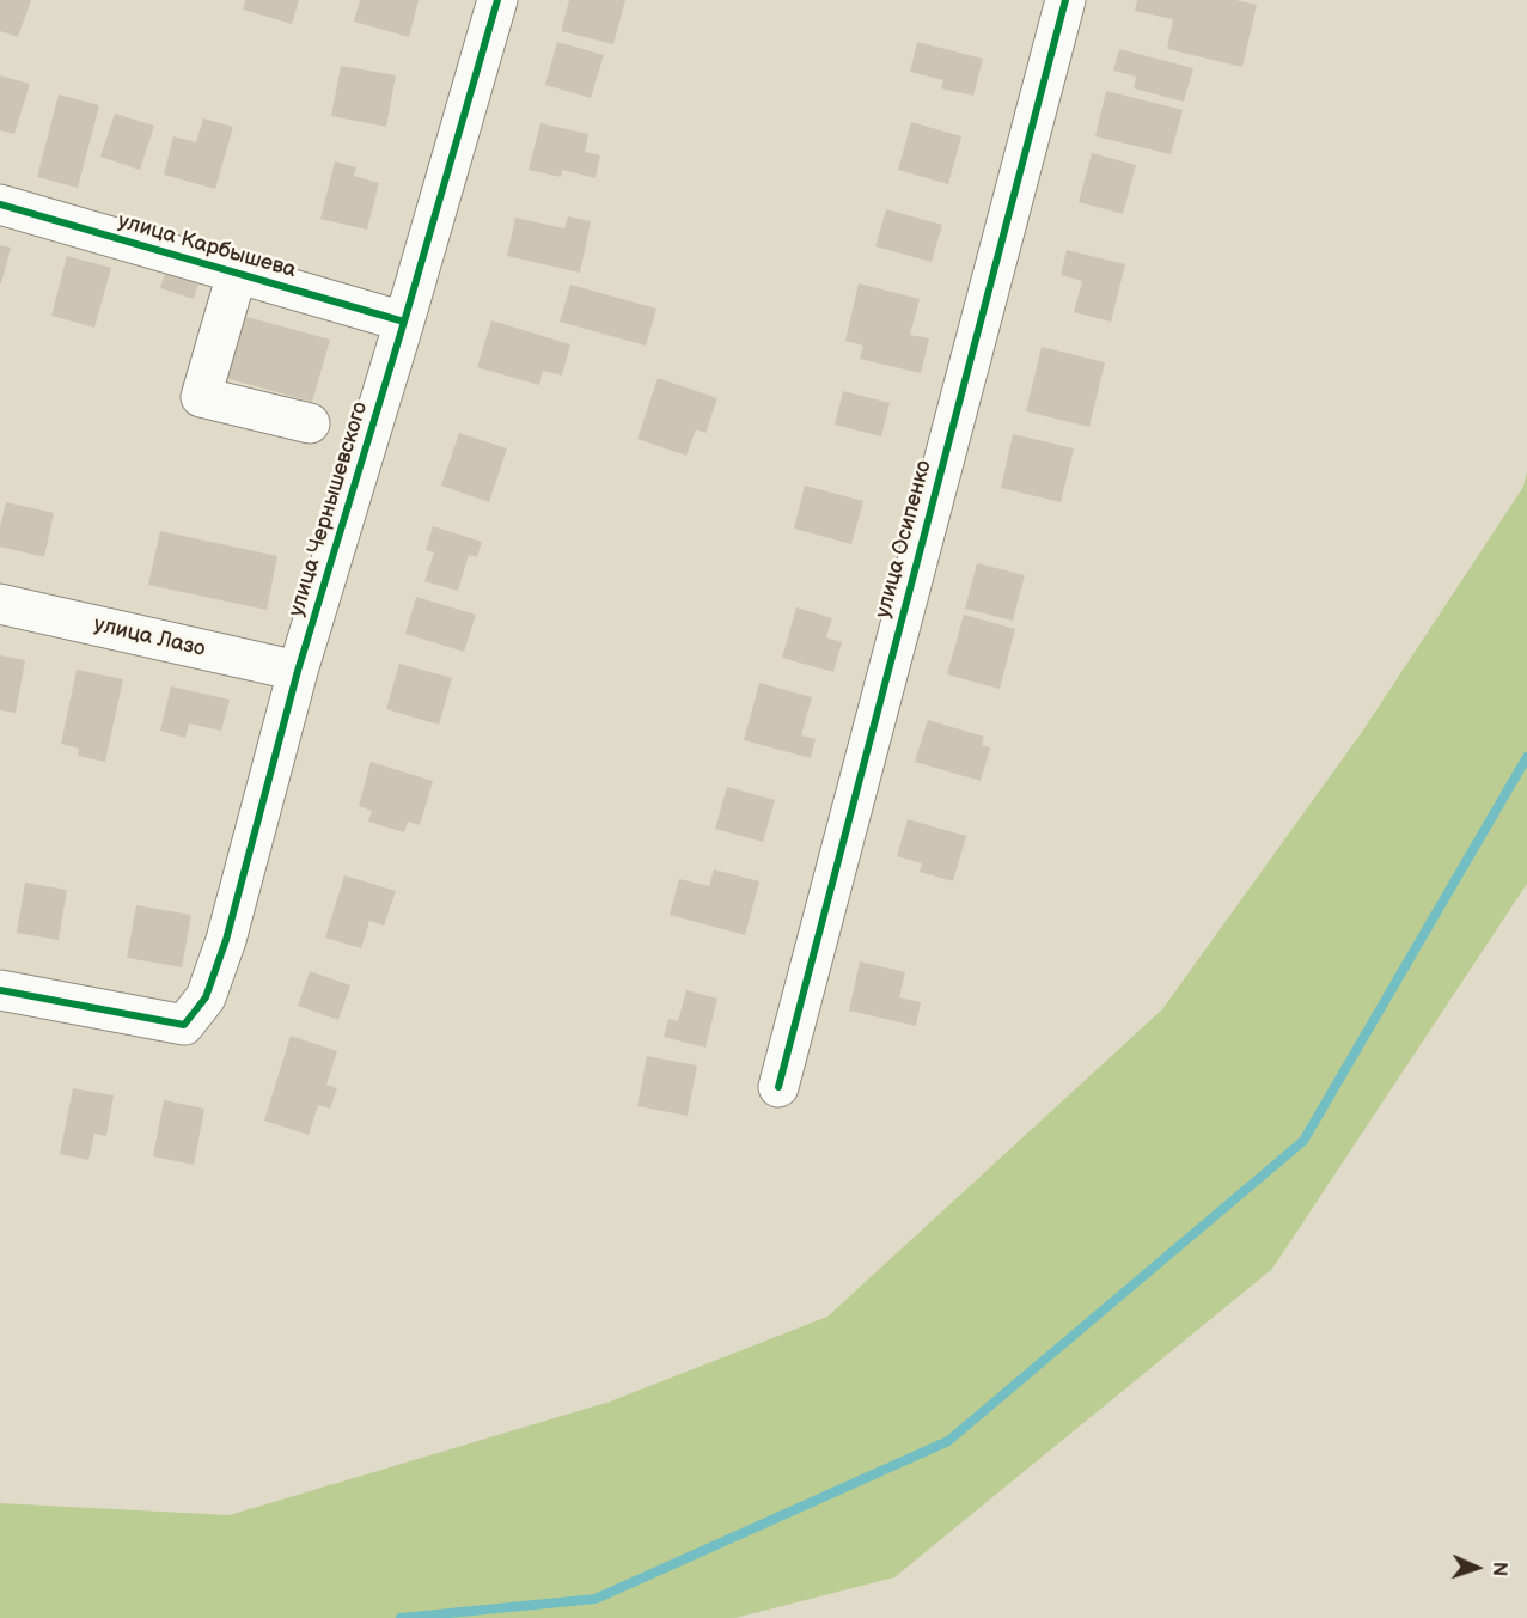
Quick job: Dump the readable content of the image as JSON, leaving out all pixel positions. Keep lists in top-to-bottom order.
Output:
{
  "streets": {
    "street": [
      "улица Карбышева",
      "улица Чернышевского",
      "улица Осипенко",
      "улица Лазо"
    ]
  },
  "crossings": [
    ["улица Карбышева", "улица Чернышевского"],
    ["улица Чернышевского", "улица Лазо"]
  ],
  "north": "right"
}
